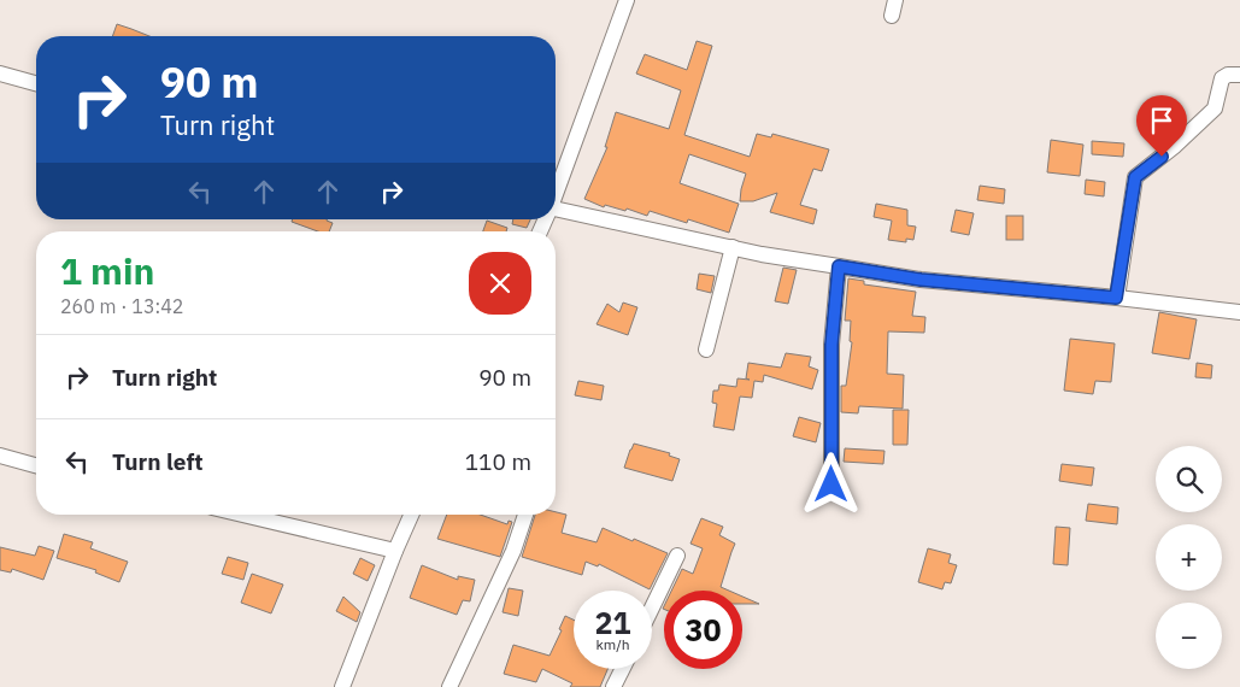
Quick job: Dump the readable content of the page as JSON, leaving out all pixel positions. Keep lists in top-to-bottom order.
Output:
{
  "page": {
    "turn": ["90 m", "Turn right"],
    "heading": ["1 min", "260 m · 13:42"],
    "list": [
      {
        "name": "Turn right",
        "value": "90 m"
      },
      {
        "name": "Turn left",
        "value": "110 m"
      }
    ],
    "map_buttons": ["+", "−"],
    "speed": "21 km/h",
    "limit": "30"
  }
}
